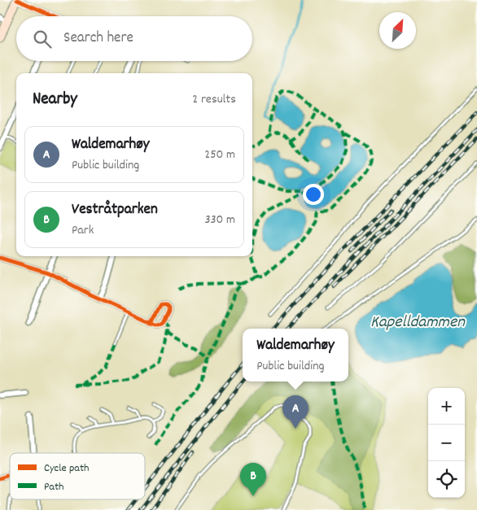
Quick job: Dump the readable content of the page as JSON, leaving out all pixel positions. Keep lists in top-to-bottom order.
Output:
{
  "water": ["Kapelldammen"],
  "legend": ["Cycle path", "Path"],
  "north": "top right",
  "page": {
    "search": "Search here",
    "heading": ["Nearby", "2 results"],
    "list": [
      {
        "mark": "A",
        "name": "Waldemarhøy",
        "note": "Public building",
        "value": "250 m"
      },
      {
        "mark": "B",
        "name": "Vestråtparken",
        "note": "Park",
        "value": "330 m"
      }
    ],
    "popup": ["Waldemarhøy", "Public building"],
    "map_buttons": ["+", "−"],
    "pins": ["A", "B"]
  }
}
